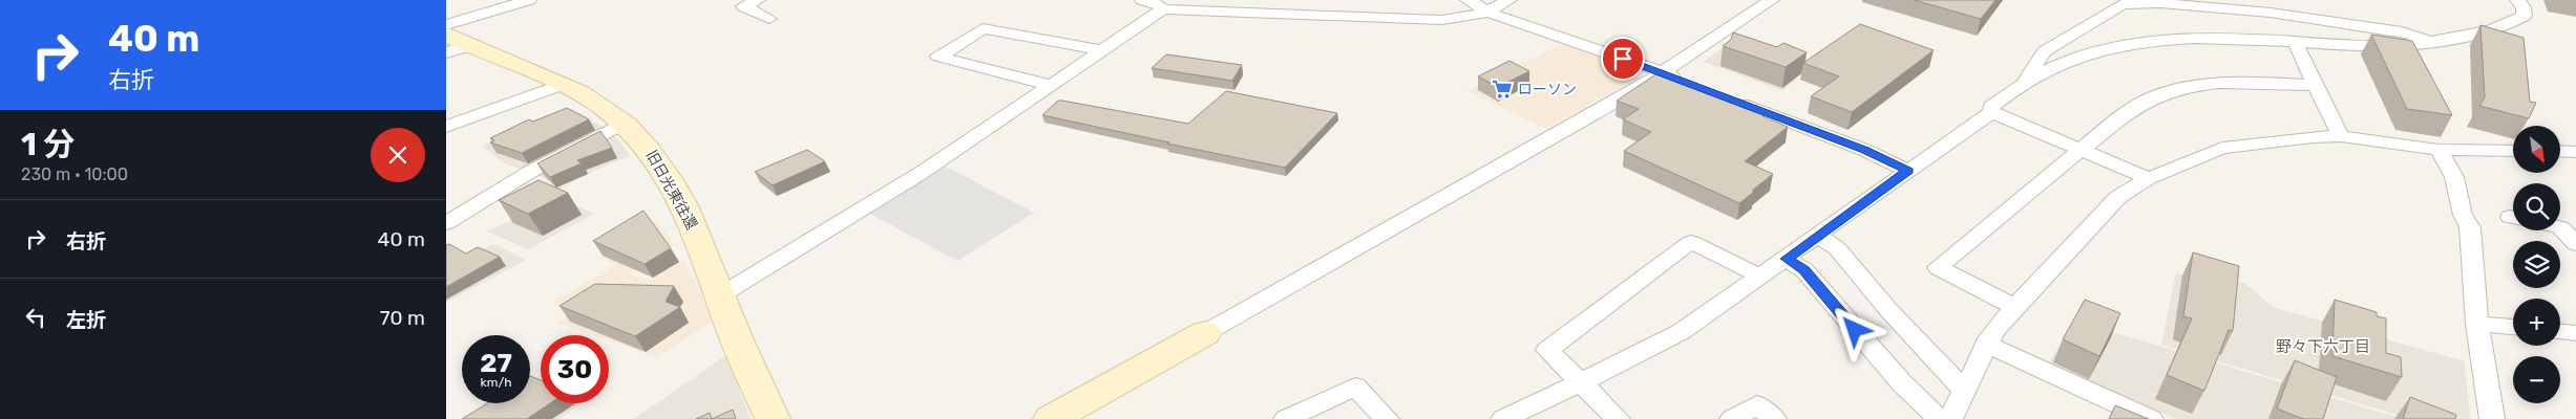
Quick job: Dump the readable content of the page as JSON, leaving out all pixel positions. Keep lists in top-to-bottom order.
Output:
{
  "streets": {
    "street": ["旧日光東往還"]
  },
  "districts": ["野々下六丁目"],
  "places": {
    "supermarket": ["ローソン"]
  },
  "north": "bottom right",
  "page": {
    "turn": ["40 m", "右折"],
    "heading": ["1 分", "230 m · 10:00"],
    "map_buttons": ["+", "−"],
    "list": [
      {
        "name": "右折",
        "value": "40 m"
      },
      {
        "name": "左折",
        "value": "70 m"
      }
    ],
    "speed": "27 km/h",
    "limit": "30"
  }
}
